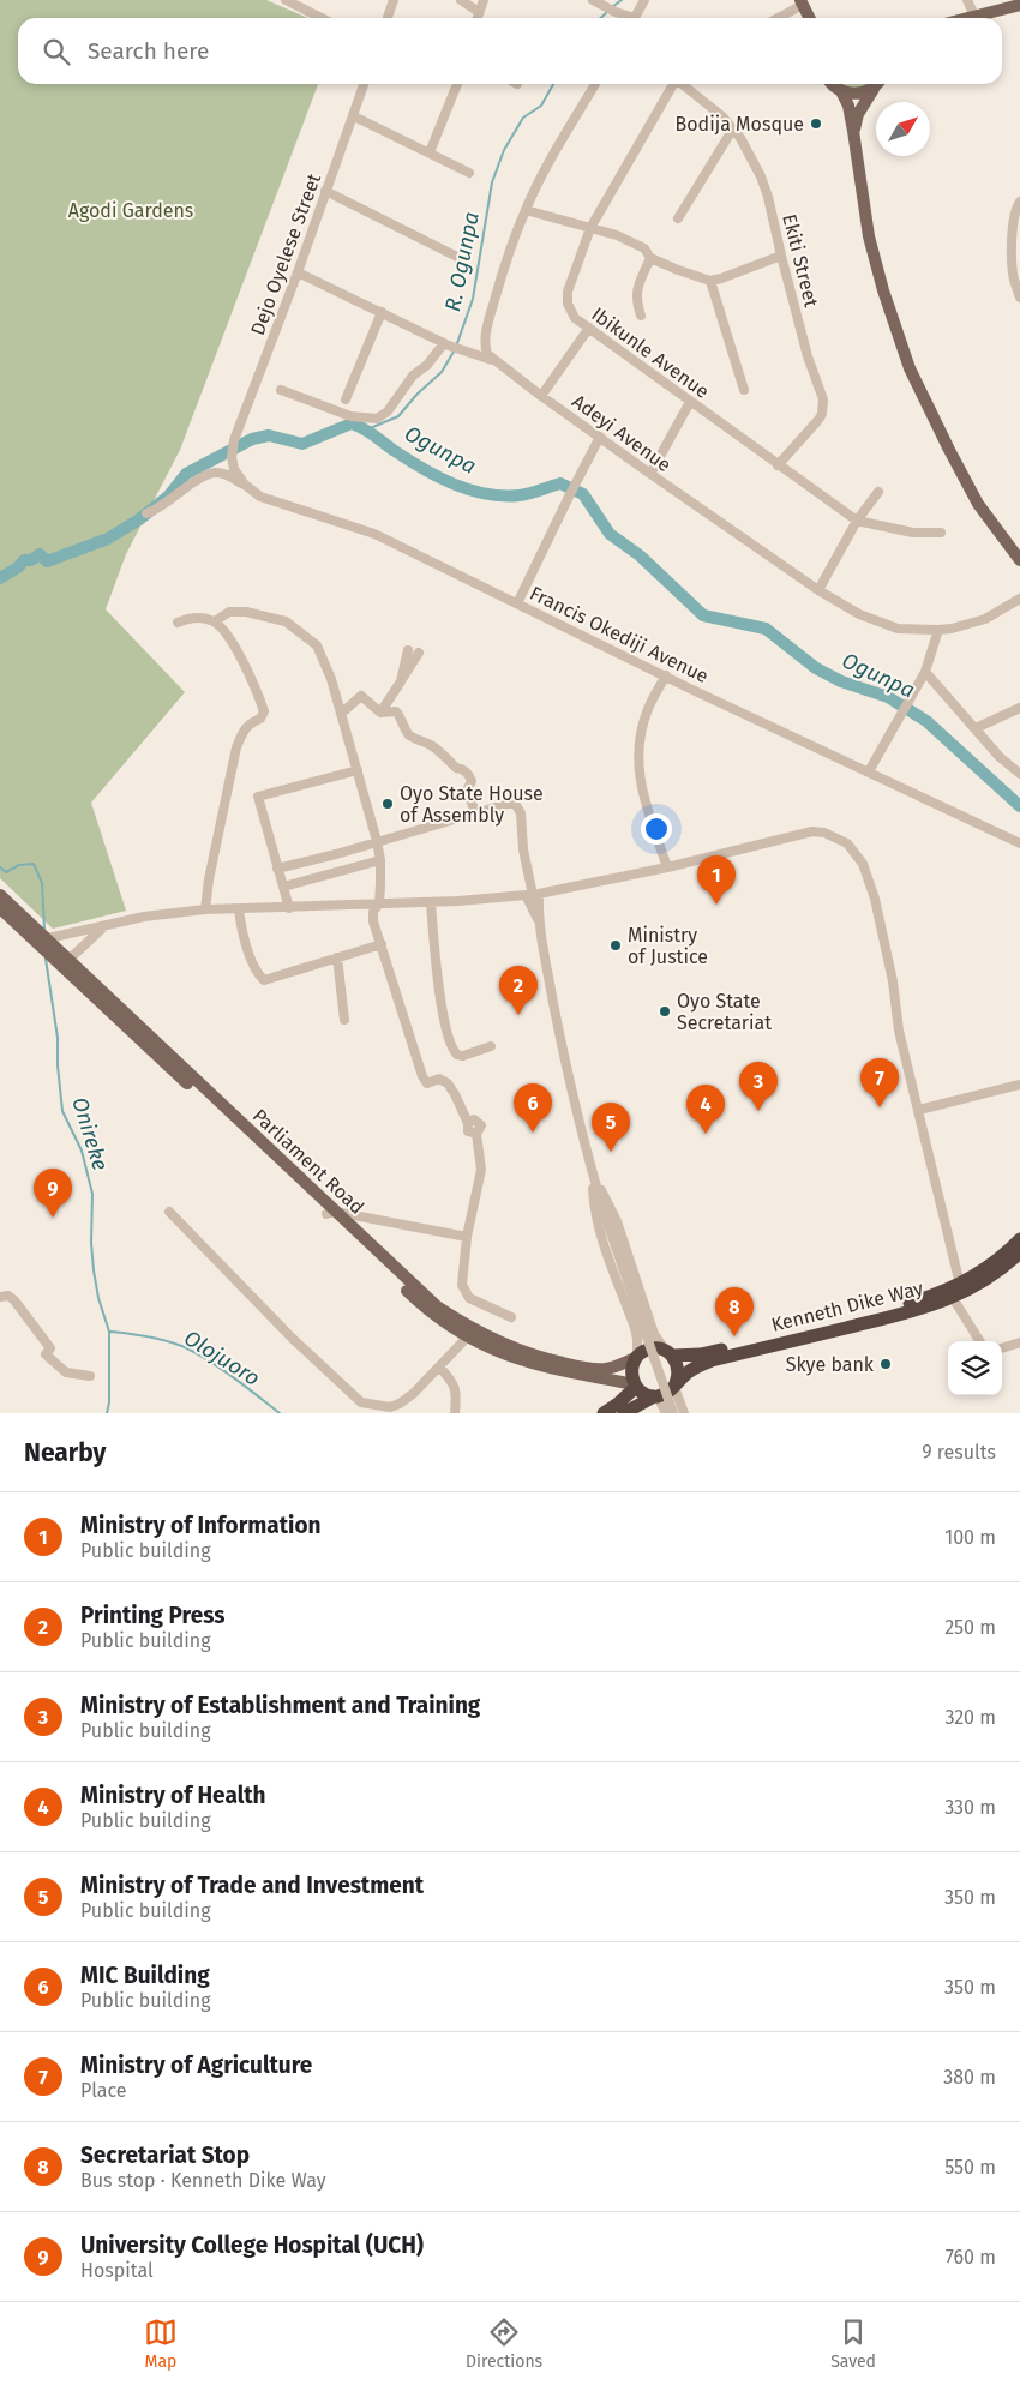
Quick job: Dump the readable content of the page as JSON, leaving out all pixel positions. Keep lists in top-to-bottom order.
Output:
{
  "streets": {
    "highway": ["Kenneth Dike Way"],
    "main road": ["Parliament Road"],
    "street": [
      "Dejo Oyelese Street",
      "Ekiti Street",
      "Ibikunle Avenue",
      "Adeyi Avenue",
      "Francis Okediji Avenue"
    ]
  },
  "crossings": [
    ["Dejo Oyelese Street", "Francis Okediji Avenue"],
    ["Ekiti Street", "Ibikunle Avenue"],
    ["Parliament Road", "Kenneth Dike Way"]
  ],
  "water": [
    "R. Ogunpa",
    "Ogunpa",
    "Onireke",
    "Olojuoro"
  ],
  "parks": ["Agodi Gardens"],
  "places": [
    "Bodija Mosque",
    "Oyo State House of Assembly",
    "Ministry of Justice",
    "Oyo State Secretariat",
    "Skye bank"
  ],
  "north": "top right",
  "page": {
    "search": "Search here",
    "pins": [
      "1",
      "2",
      "7",
      "3",
      "6",
      "4",
      "5",
      "9",
      "8"
    ],
    "heading": ["Nearby", "9 results"],
    "list": [
      {
        "mark": "1",
        "name": "Ministry of Information",
        "note": "Public building",
        "value": "100 m"
      },
      {
        "mark": "2",
        "name": "Printing Press",
        "note": "Public building",
        "value": "250 m"
      },
      {
        "mark": "3",
        "name": "Ministry of Establishment and Training",
        "note": "Public building",
        "value": "320 m"
      },
      {
        "mark": "4",
        "name": "Ministry of Health",
        "note": "Public building",
        "value": "330 m"
      },
      {
        "mark": "5",
        "name": "Ministry of Trade and Investment",
        "note": "Public building",
        "value": "350 m"
      },
      {
        "mark": "6",
        "name": "MIC Building",
        "note": "Public building",
        "value": "350 m"
      },
      {
        "mark": "7",
        "name": "Ministry of Agriculture",
        "note": "Place",
        "value": "380 m"
      },
      {
        "mark": "8",
        "name": "Secretariat Stop",
        "note": "Bus stop · Kenneth Dike Way",
        "value": "550 m"
      },
      {
        "mark": "9",
        "name": "University College Hospital (UCH)",
        "note": "Hospital",
        "value": "760 m"
      }
    ],
    "nav": ["Map", "Directions", "Saved"]
  }
}
